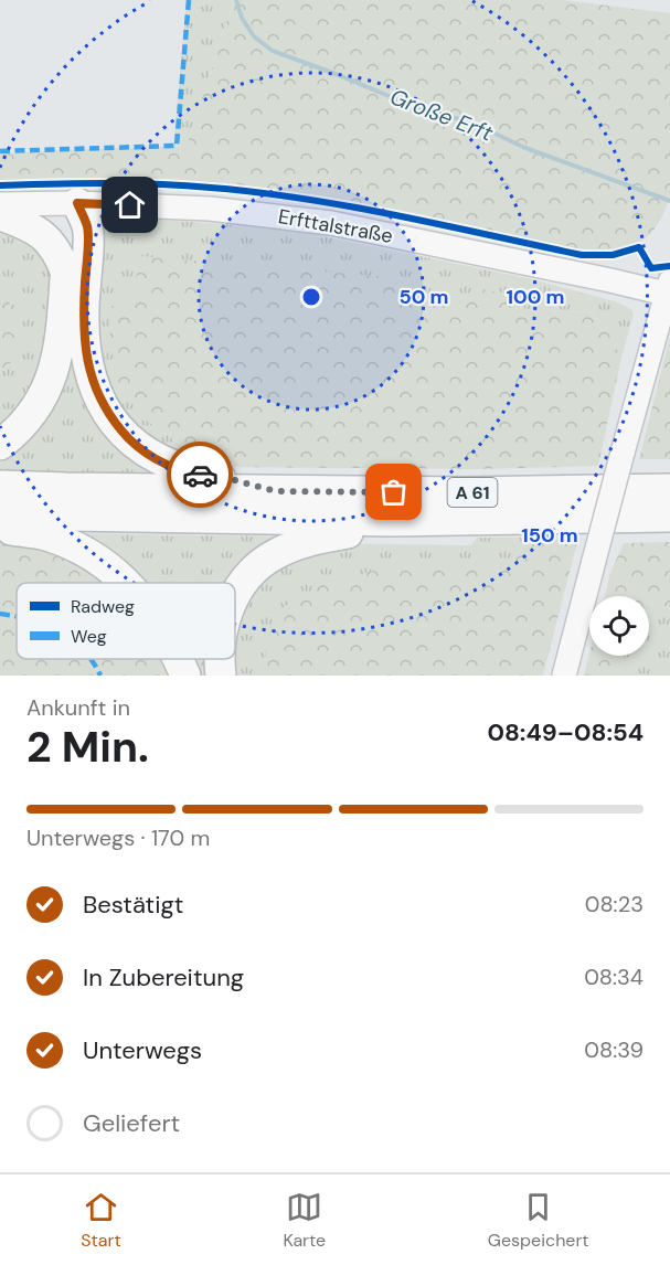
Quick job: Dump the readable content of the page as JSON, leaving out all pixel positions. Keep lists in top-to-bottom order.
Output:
{
  "streets": {
    "highway": ["A 61"],
    "main road": ["Erfttalstraße"]
  },
  "water": ["Große Erft"],
  "legend": ["Radweg", "Weg"],
  "page": {
    "heading": ["2 Min.", "Ankunft in", "08:49–08:54"],
    "bar": "Unterwegs · 170 m",
    "list": [
      ["Bestätigt", "08:23"],
      ["In Zubereitung", "08:34"],
      ["Unterwegs", "08:39"],
      "Geliefert"
    ],
    "tabs": ["Start", "Karte", "Gespeichert"]
  },
  "rings": ["50 m", "100 m", "150 m"]
}
